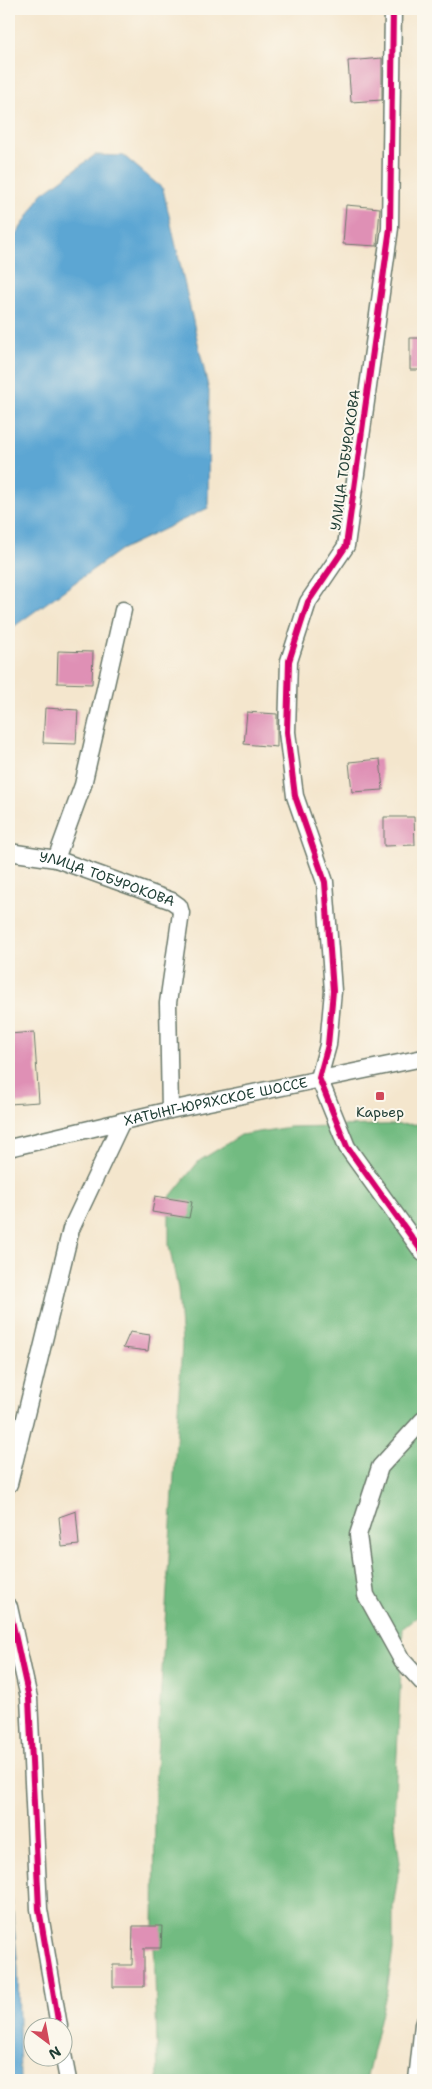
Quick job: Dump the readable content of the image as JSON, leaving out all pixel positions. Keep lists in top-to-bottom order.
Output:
{
  "streets": {
    "street": ["УЛИЦА ТОБУРОКОВА", "ХАТЫНГ-ЮРЯХСКОЕ ШОССЕ"]
  },
  "crossings": [
    ["УЛИЦА ТОБУРОКОВА", "ХАТЫНГ-ЮРЯХСКОЕ ШОССЕ"]
  ],
  "places": {
    "transit": ["Карьер"]
  },
  "north": "bottom right"
}
